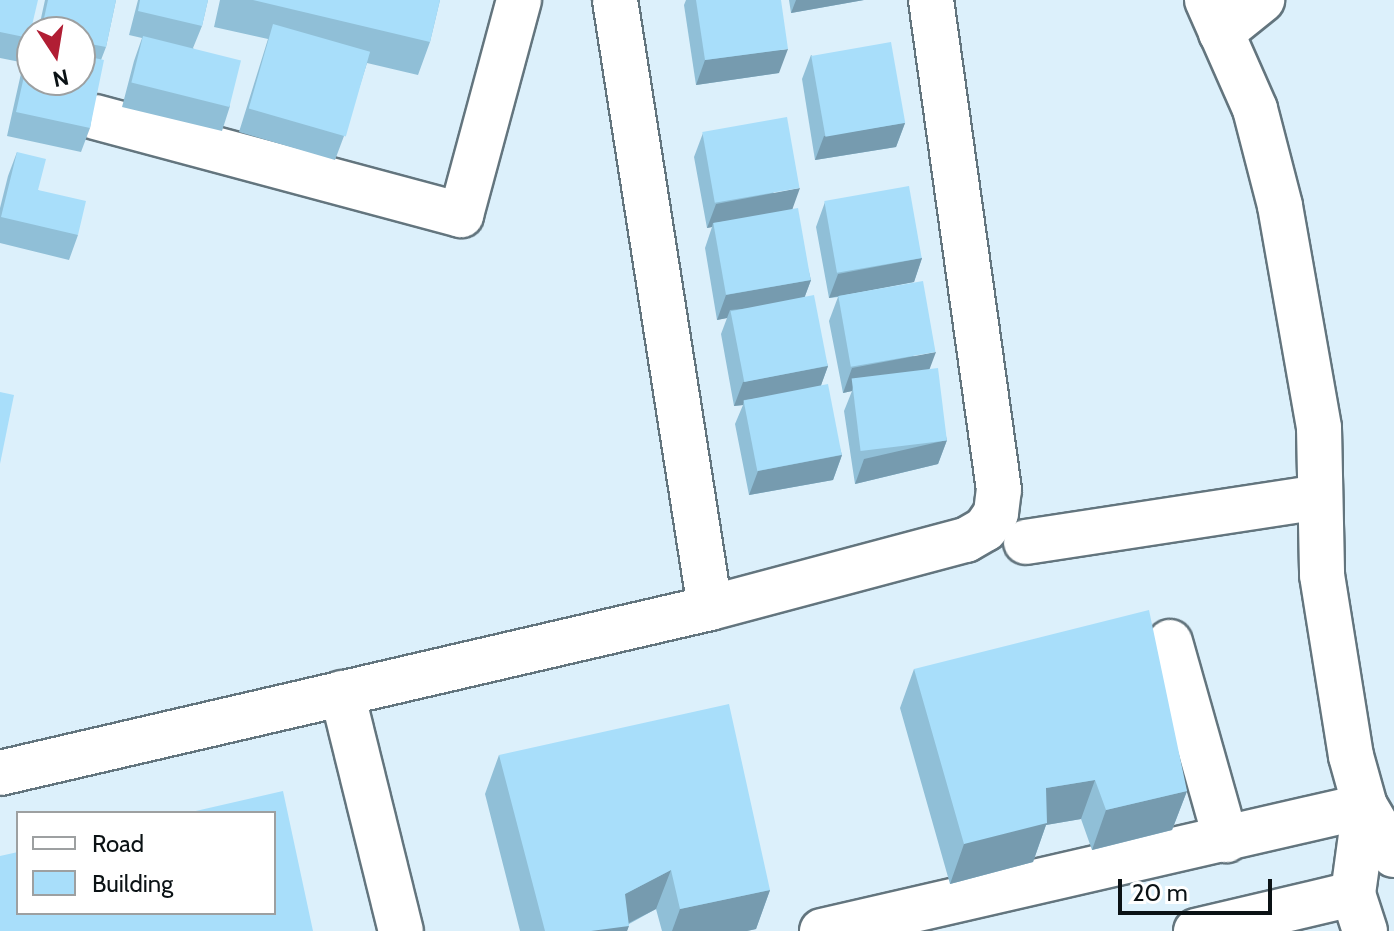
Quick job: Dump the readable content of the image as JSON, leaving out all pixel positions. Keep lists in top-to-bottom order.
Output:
{
  "legend": ["Road", "Building"],
  "scale_bar": "20 m",
  "north": "bottom"
}
